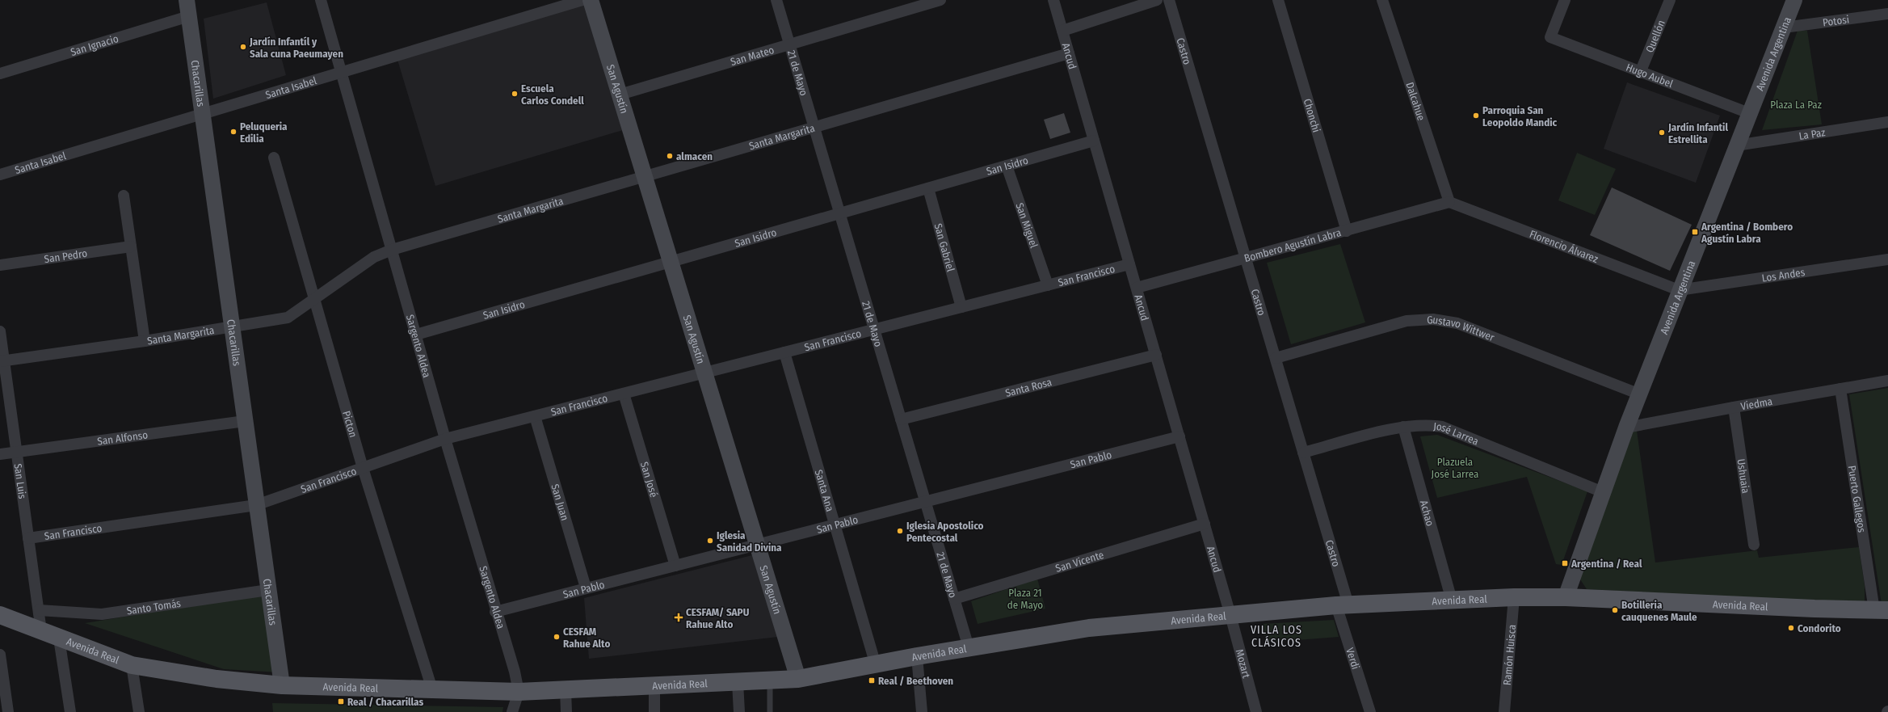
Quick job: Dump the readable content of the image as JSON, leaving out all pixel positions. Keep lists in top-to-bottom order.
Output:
{
  "streets": {
    "main road": ["Avenida Real"],
    "street": [
      "Potosi",
      "Quellón",
      "San Ignacio",
      "Castro",
      "Avenida Argentina",
      "San Mateo",
      "Ancud",
      "21 de Mayo",
      "Hugo Aubel",
      "Chacarillas",
      "Santa Isabel",
      "San Agustín",
      "Dalcahue",
      "Chonchi",
      "La Paz",
      "Santa Margarita",
      "San Isidro",
      "San Miguel",
      "Bombero Agustín Labra",
      "Florencio Álvarez",
      "San Gabriel",
      "San Pedro",
      "Los Andes",
      "San Francisco",
      "Gustavo Wittwer",
      "Sargento Aldea",
      "Santa Rosa",
      "Viedma",
      "Picton",
      "José Larrea",
      "San Alfonso",
      "San Pablo",
      "Ushuaia",
      "San José",
      "San Luis",
      "Santa Ana",
      "Puerto Gallegos",
      "San Juan",
      "Achao",
      "San Vicente",
      "Santo Tomás",
      "Ramón Huisca",
      "Verdi",
      "Mozart"
    ]
  },
  "crossings": [
    ["Potosi", "Avenida Argentina"],
    ["Quellón", "Hugo Aubel"],
    ["San Ignacio", "Chacarillas"],
    ["Castro", "Bombero Agustín Labra"],
    ["Castro", "Gustavo Wittwer"],
    ["Castro", "José Larrea"],
    ["Castro", "Avenida Real"],
    ["Castro", "Verdi"],
    ["Avenida Argentina", "Hugo Aubel"],
    ["Avenida Argentina", "La Paz"],
    ["Avenida Argentina", "Florencio Álvarez"],
    ["Avenida Argentina", "Los Andes"],
    ["Avenida Argentina", "Gustavo Wittwer"],
    ["Avenida Argentina", "Viedma"],
    ["Avenida Argentina", "José Larrea"],
    ["Avenida Argentina", "Avenida Real"],
    ["San Mateo", "21 de Mayo"],
    ["San Mateo", "San Agustín"],
    ["Ancud", "Santa Margarita"],
    ["Ancud", "San Isidro"],
    ["Ancud", "Bombero Agustín Labra"],
    ["Ancud", "San Francisco"],
    ["Ancud", "Santa Rosa"],
    ["Ancud", "San Pablo"],
    ["Ancud", "San Vicente"],
    ["Ancud", "Avenida Real"],
    ["Ancud", "Mozart"],
    ["21 de Mayo", "Santa Margarita"],
    ["21 de Mayo", "San Isidro"],
    ["21 de Mayo", "San Francisco"],
    ["21 de Mayo", "Santa Rosa"],
    ["21 de Mayo", "San Pablo"],
    ["21 de Mayo", "San Vicente"],
    ["21 de Mayo", "Avenida Real"],
    ["Chacarillas", "Santa Isabel"],
    ["Chacarillas", "Santa Margarita"],
    ["Chacarillas", "San Francisco"],
    ["Chacarillas", "San Alfonso"],
    ["Chacarillas", "Avenida Real"],
    ["Chacarillas", "Santo Tomás"],
    ["Santa Isabel", "Sargento Aldea"],
    ["San Agustín", "Santa Margarita"],
    ["San Agustín", "San Isidro"],
    ["San Agustín", "San Francisco"],
    ["San Agustín", "San Pablo"],
    ["San Agustín", "Avenida Real"],
    ["Dalcahue", "Bombero Agustín Labra"],
    ["Dalcahue", "Florencio Álvarez"],
    ["Chonchi", "Bombero Agustín Labra"],
    ["Santa Margarita", "Sargento Aldea"],
    ["Santa Margarita", "Picton"],
    ["Santa Margarita", "San Luis"],
    ["San Isidro", "San Miguel"],
    ["San Isidro", "San Gabriel"],
    ["San Isidro", "Sargento Aldea"],
    ["San Miguel", "San Francisco"],
    ["Bombero Agustín Labra", "Florencio Álvarez"],
    ["Florencio Álvarez", "Los Andes"],
    ["San Gabriel", "San Francisco"],
    ["San Francisco", "Sargento Aldea"],
    ["San Francisco", "Picton"],
    ["San Francisco", "San José"],
    ["San Francisco", "San Luis"],
    ["San Francisco", "Santa Ana"],
    ["San Francisco", "San Juan"],
    ["Sargento Aldea", "San Pablo"],
    ["Sargento Aldea", "Avenida Real"],
    ["Viedma", "Ushuaia"],
    ["Viedma", "Puerto Gallegos"],
    ["Picton", "Avenida Real"],
    ["José Larrea", "Achao"],
    ["San Alfonso", "San Luis"],
    ["San Pablo", "San José"],
    ["San Pablo", "Santa Ana"],
    ["San Pablo", "San Juan"],
    ["San Luis", "Avenida Real"],
    ["San Luis", "Santo Tomás"],
    ["Santa Ana", "Avenida Real"],
    ["Puerto Gallegos", "Avenida Real"],
    ["Achao", "Avenida Real"],
    ["Avenida Real", "Ramón Huisca"],
    ["Avenida Real", "Verdi"],
    ["Avenida Real", "Mozart"]
  ],
  "districts": ["VILLA LOS CLÁSICOS"],
  "parks": ["Plaza La Paz", "Plazuela José Larrea", "Plaza 21 de Mayo"],
  "places": {
    "other": [
      "Jardín Infantíl y Sala cuna Paeumayen",
      "Escuela Carlos Condell",
      "Parroquia San Leopoldo Mandic",
      "Peluqueria Edilia",
      "Jardín Infantil Estrellita",
      "almacen",
      "Iglesia Apostolico Pentecostal",
      "Iglesia Sanidad Divina",
      "Botilleria cauquenes Maule",
      "Condorito",
      "CESFAM Rahue Alto"
    ],
    "transit": [
      "Argentina / Bombero Agustín Labra",
      "Argentina / Real",
      "Real / Beethoven",
      "Real / Chacarillas"
    ],
    "health": ["CESFAM/ SAPU Rahue Alto"]
  }
}
